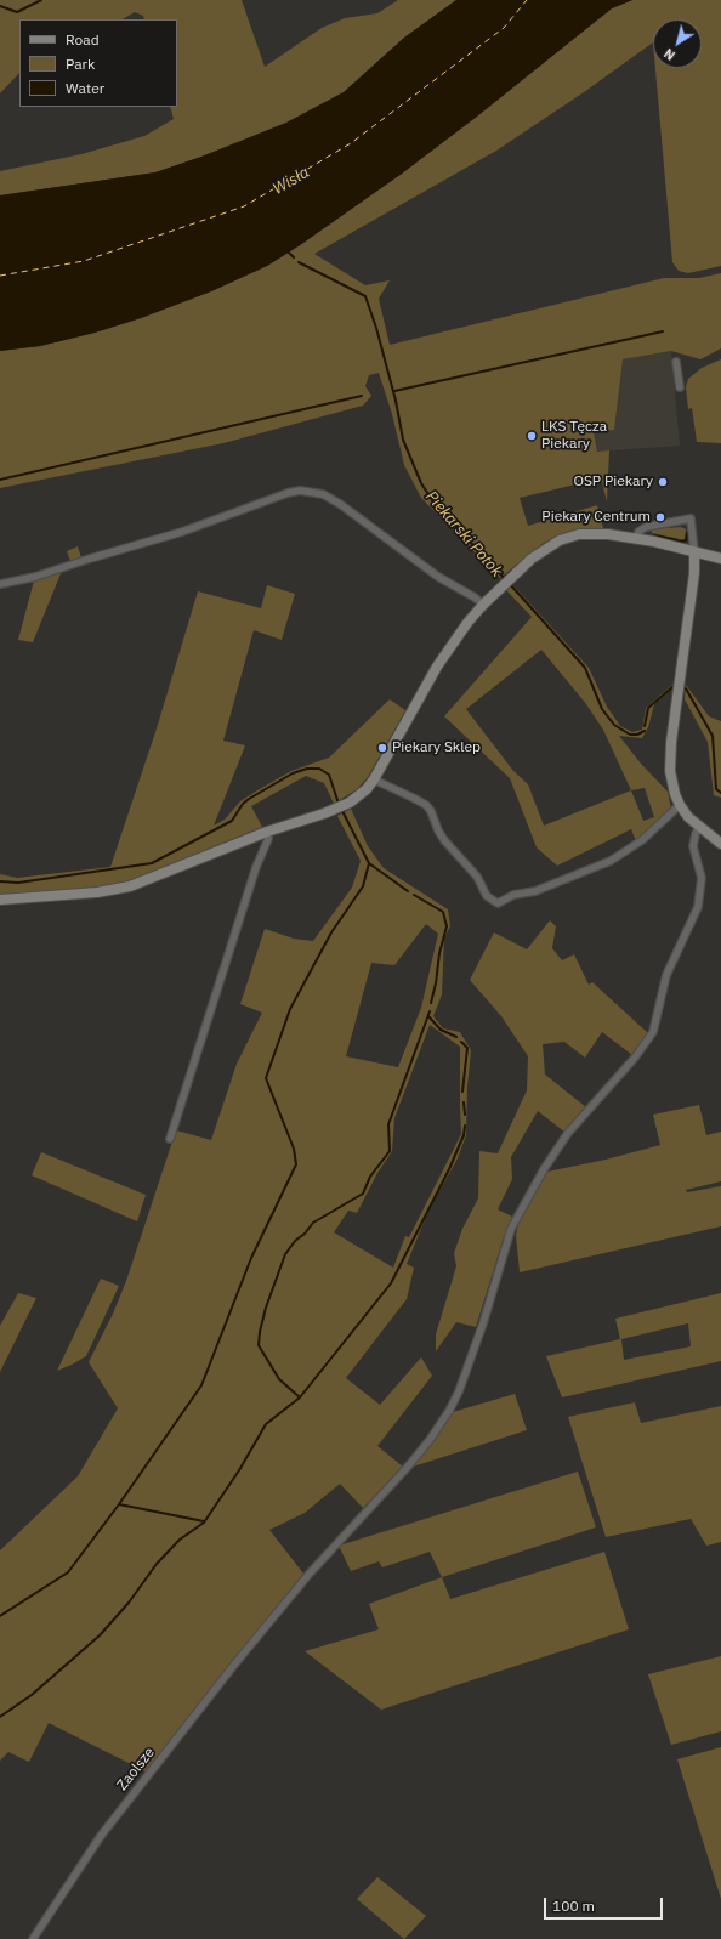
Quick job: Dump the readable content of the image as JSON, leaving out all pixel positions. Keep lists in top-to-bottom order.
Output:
{
  "streets": {
    "street": ["Zaolsze"]
  },
  "water": ["Wisła", "Piekarski Potok"],
  "places": [
    "LKS Tęcza Piekary",
    "OSP Piekary",
    "Piekary Centrum",
    "Piekary Sklep"
  ],
  "legend": ["Road", "Park", "Water"],
  "scale_bar": "100 m",
  "north": "bottom left"
}
